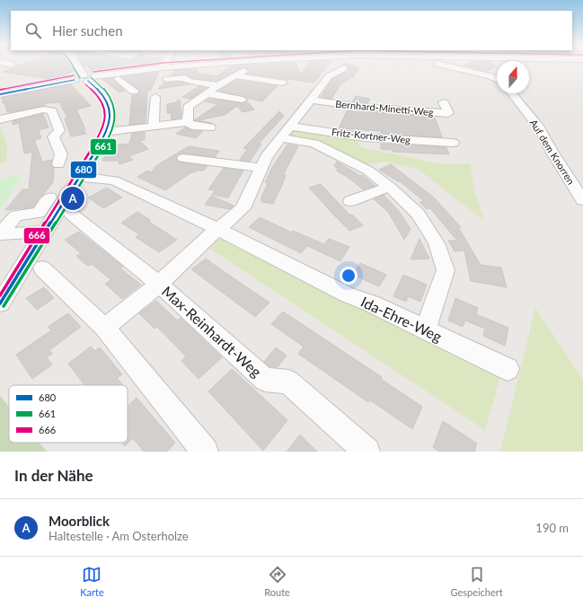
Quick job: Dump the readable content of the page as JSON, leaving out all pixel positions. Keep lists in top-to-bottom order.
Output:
{
  "streets": {
    "street": [
      "Bernhard-Minetti-Weg",
      "Fritz-Kortner-Weg",
      "Auf dem Knorren",
      "Ida-Ehre-Weg",
      "Max-Reinhardt-Weg"
    ]
  },
  "crossings": [
    ["Bernhard-Minetti-Weg", "Max-Reinhardt-Weg"],
    ["Fritz-Kortner-Weg", "Max-Reinhardt-Weg"],
    ["Ida-Ehre-Weg", "Max-Reinhardt-Weg"]
  ],
  "lines": ["transit line 661", "transit line 666", "transit line 680"],
  "legend": ["680", "661", "666"],
  "north": "top",
  "page": {
    "search": "Hier suchen",
    "pins": "A",
    "heading": "In der Nähe",
    "list": [
      {
        "mark": "A",
        "name": "Moorblick",
        "note": "Haltestelle · Am Osterholze",
        "value": "190 m"
      }
    ],
    "nav": ["Karte", "Route", "Gespeichert"]
  }
}
